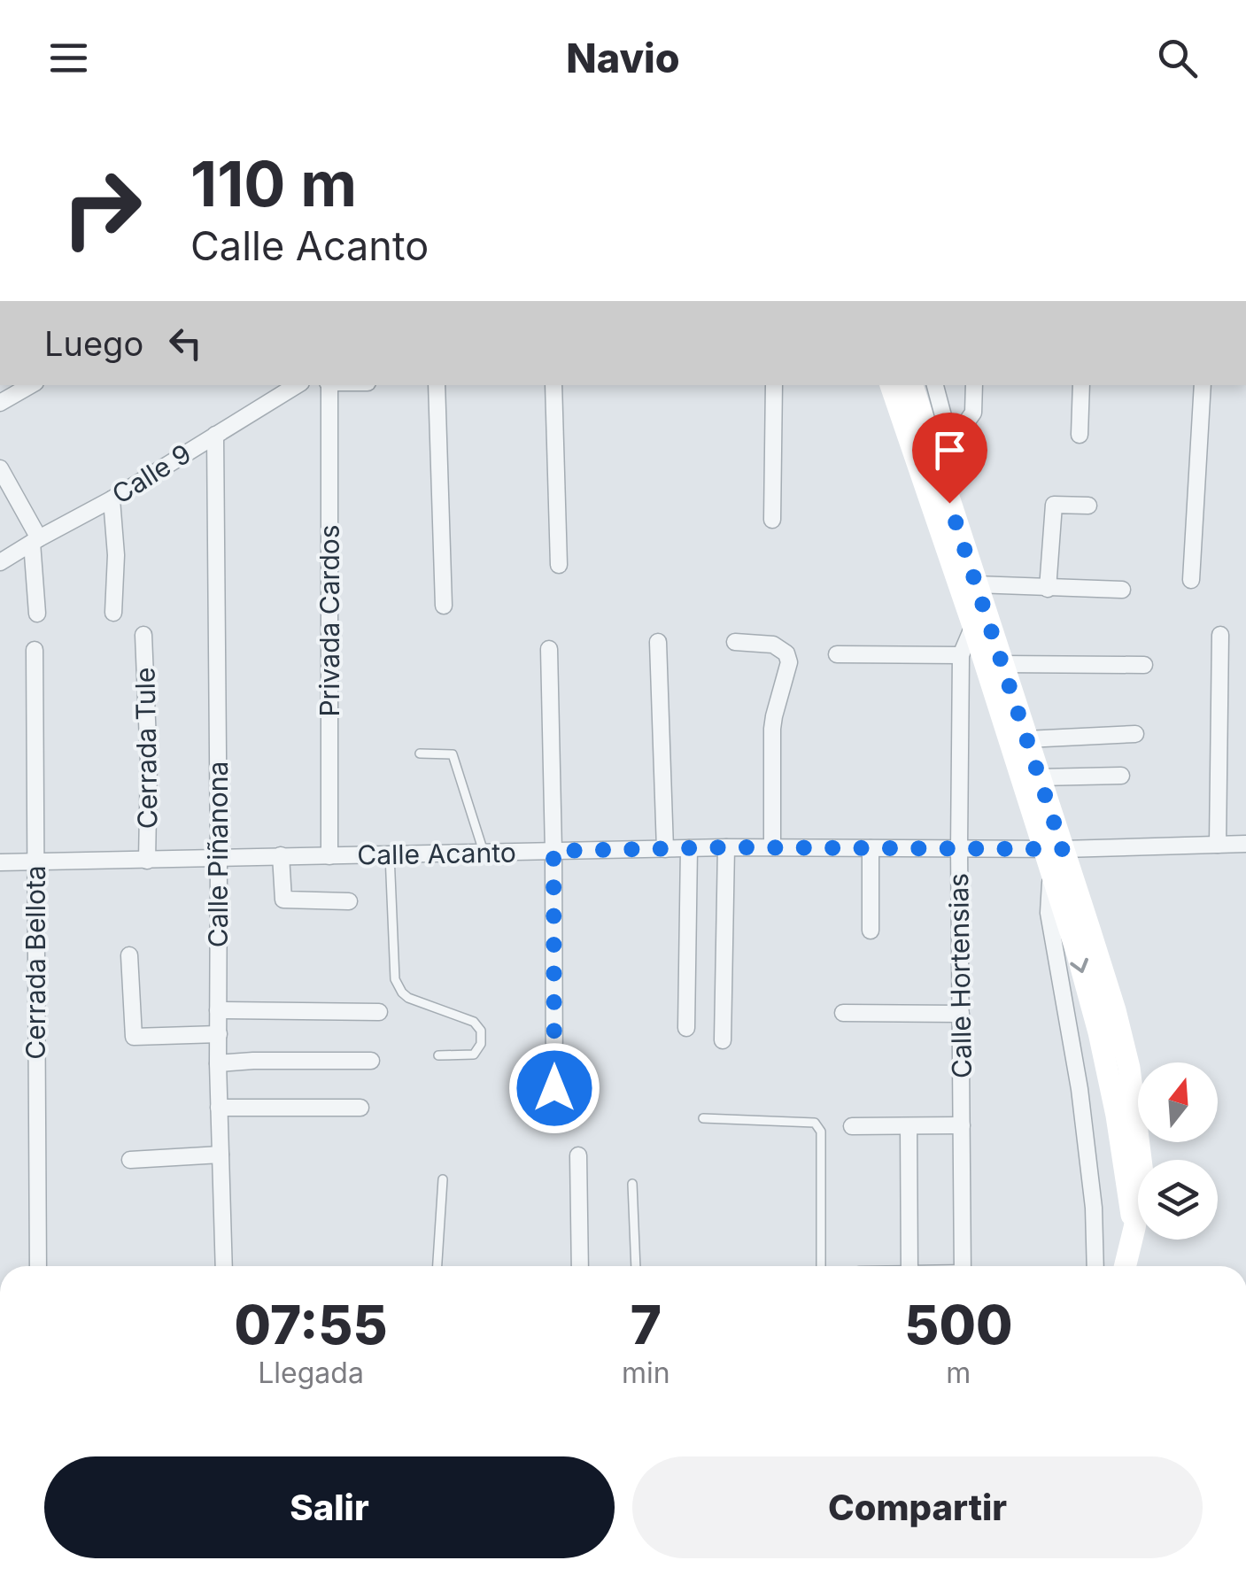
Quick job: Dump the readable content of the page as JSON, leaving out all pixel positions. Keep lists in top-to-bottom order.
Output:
{
  "streets": {
    "street": [
      "Calle 9",
      "Privada Cardos",
      "Cerrada Tule",
      "Calle Acanto",
      "Calle Piñanona",
      "Cerrada Bellota",
      "Calle Hortensias"
    ]
  },
  "crossings": [
    ["Calle 9", "Calle Piñanona"],
    ["Privada Cardos", "Calle Acanto"],
    ["Cerrada Tule", "Calle Acanto"],
    ["Calle Acanto", "Calle Piñanona"],
    ["Calle Acanto", "Cerrada Bellota"],
    ["Calle Acanto", "Calle Hortensias"]
  ],
  "north": "top",
  "page": {
    "header": "Navio",
    "turn": ["110 m", "Calle Acanto"],
    "then": "Luego",
    "eta": [
      "07:55",
      "Llegada",
      "7",
      "min",
      "500",
      "m"
    ],
    "buttons": ["Salir", "Compartir"]
  }
}
